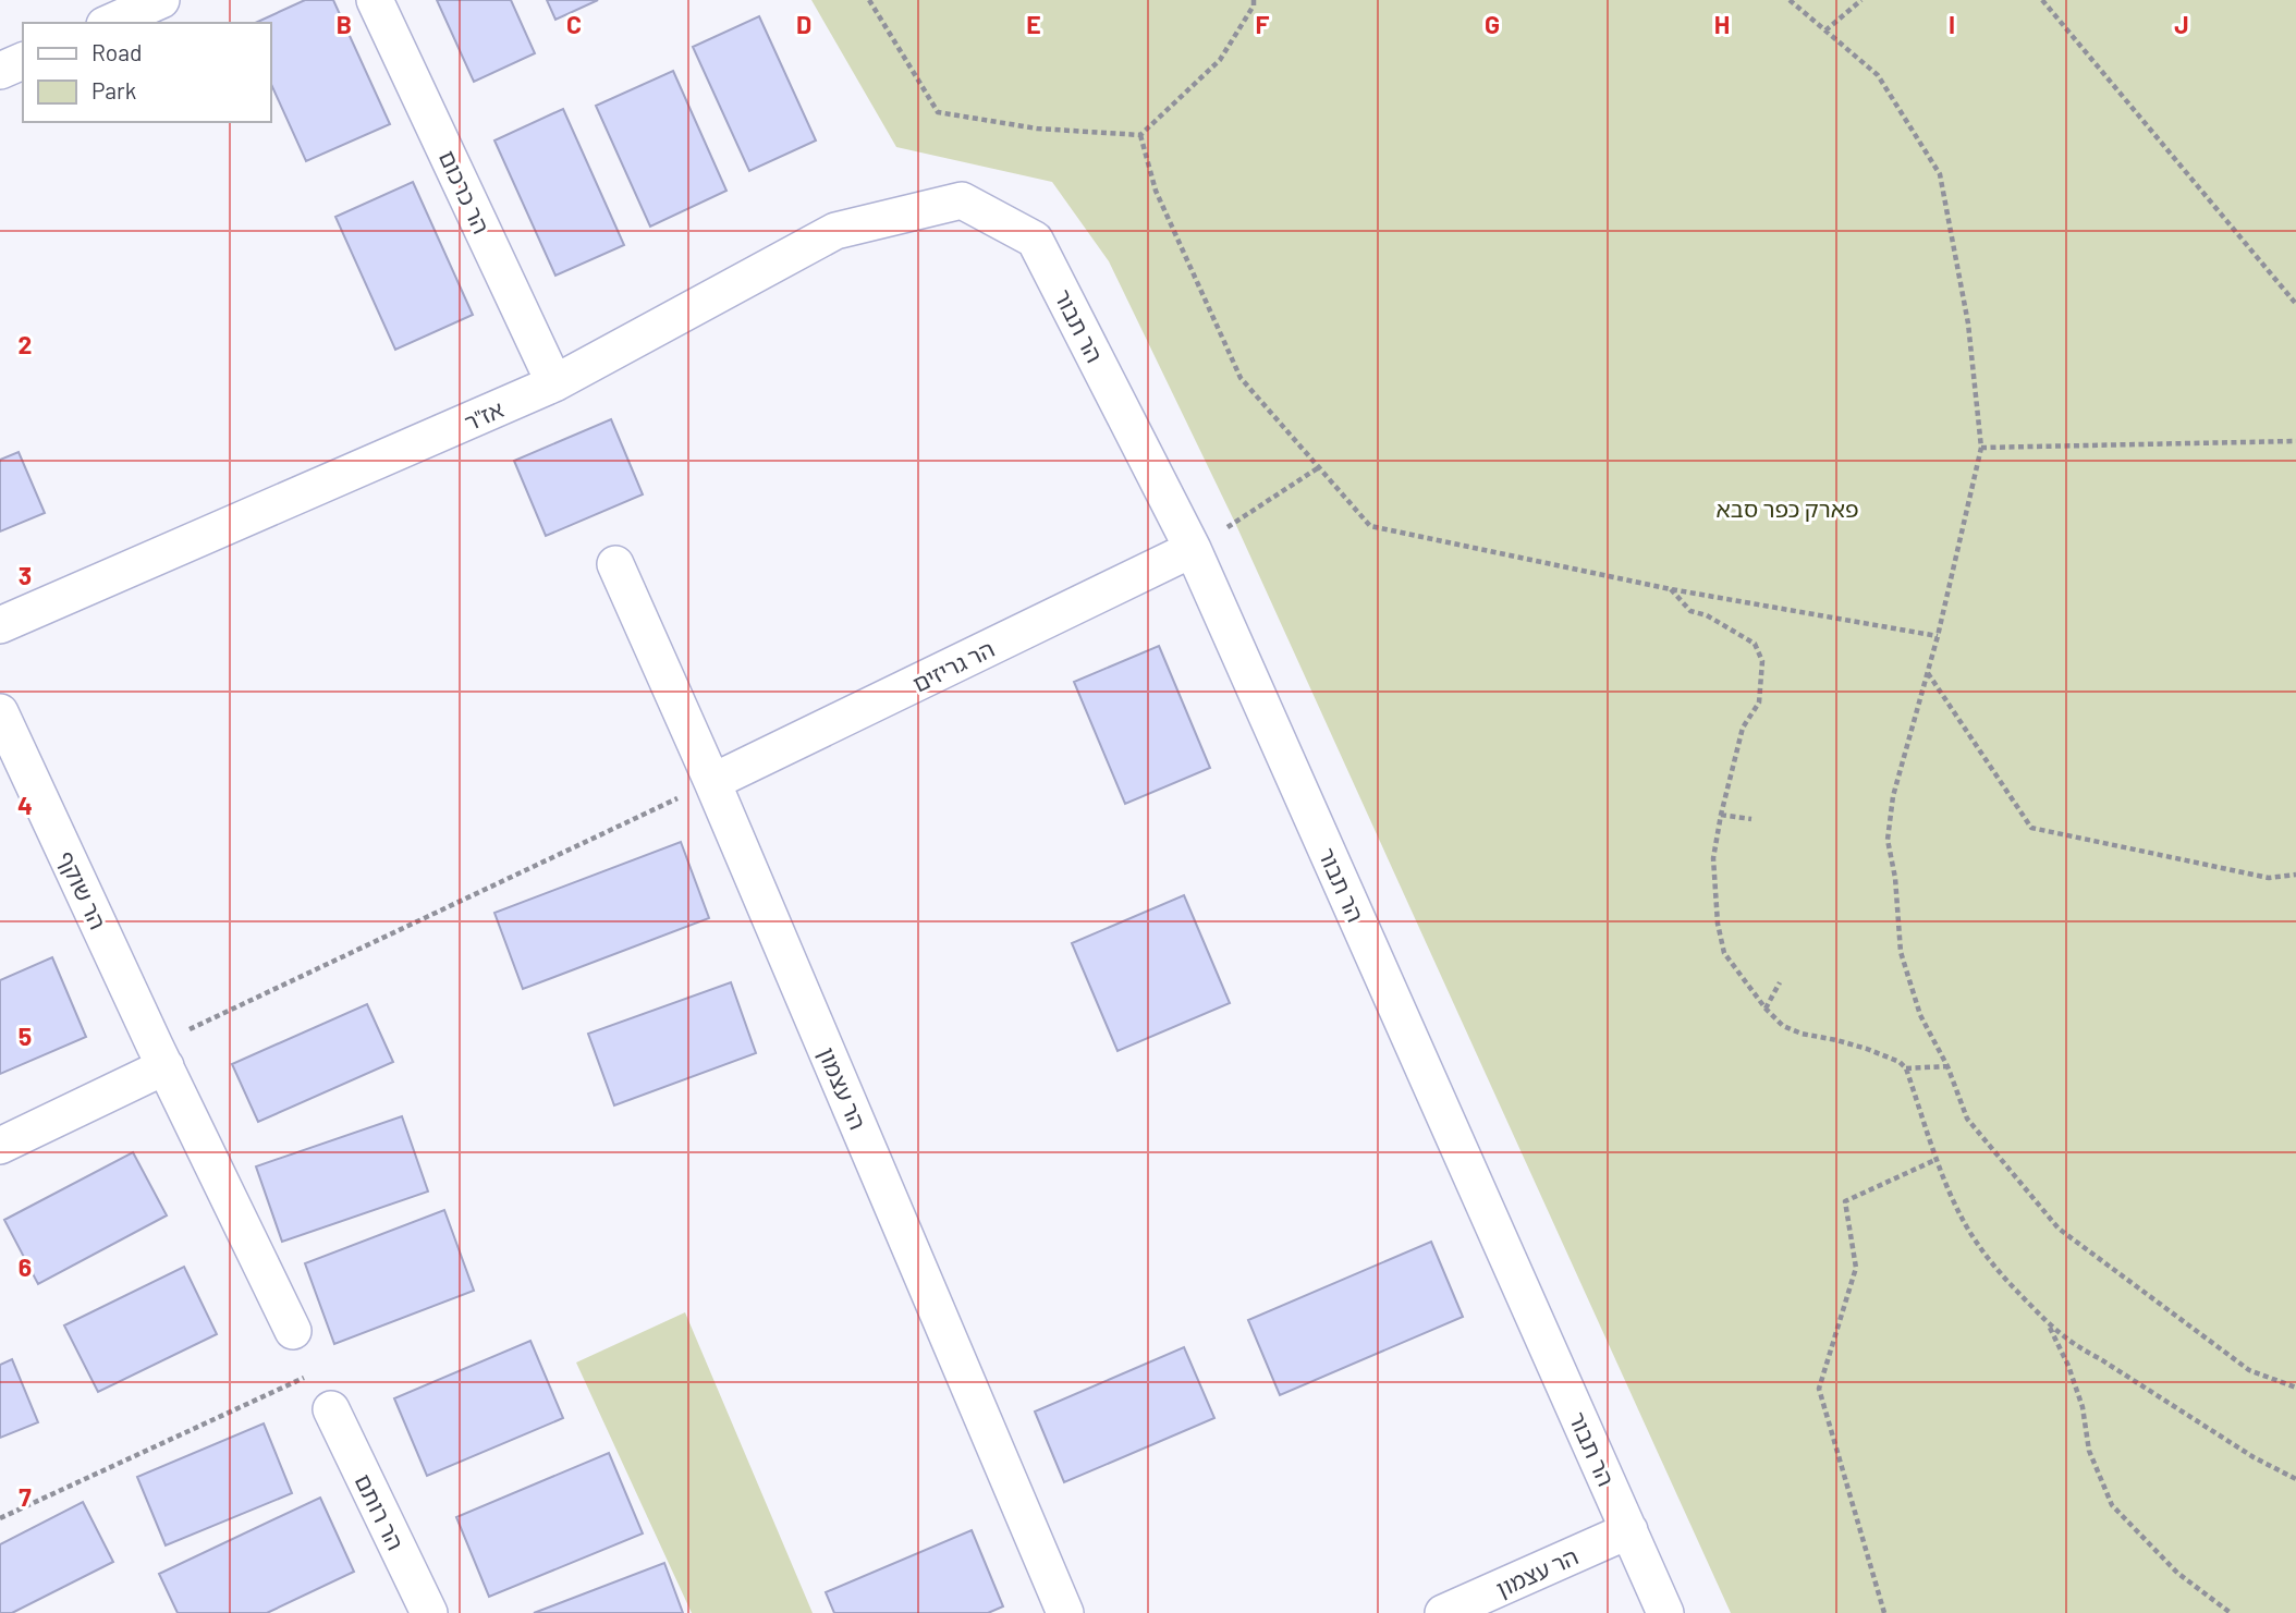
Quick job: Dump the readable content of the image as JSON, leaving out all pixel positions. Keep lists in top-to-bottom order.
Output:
{
  "streets": {
    "street": [
      "הר כרכום",
      "הר תבור",
      "אז\"ר",
      "הר גריזים",
      "הר שוקף",
      "הר עצמון",
      "הר רותם"
    ]
  },
  "crossings": [
    ["הר כרכום", "אז\"ר"],
    ["הר תבור", "אז\"ר"],
    ["הר תבור", "הר גריזים"],
    ["הר תבור", "הר עצמון"],
    ["הר גריזים", "הר עצמון"]
  ],
  "parks": ["פארק כפר סבא"],
  "legend": ["Road", "Park"],
  "grid": {
    "columns": [
      "B",
      "C",
      "D",
      "E",
      "F",
      "G",
      "H",
      "I",
      "J"
    ],
    "rows": [
      "2",
      "3",
      "4",
      "5",
      "6",
      "7"
    ]
  }
}
